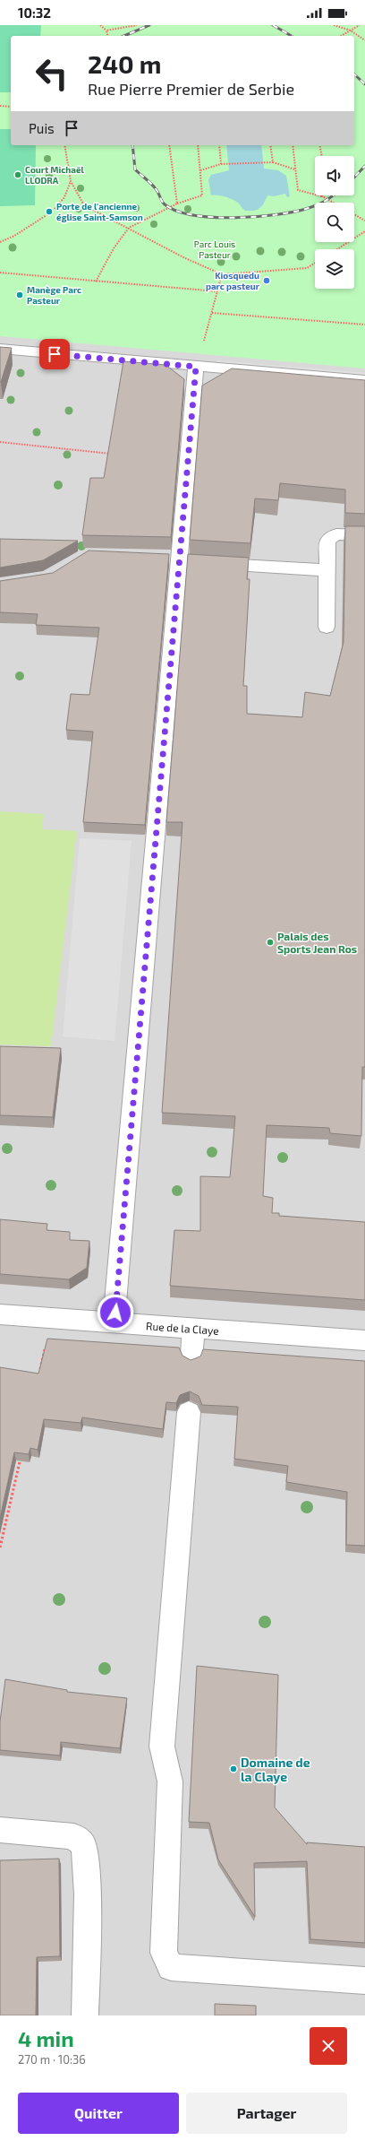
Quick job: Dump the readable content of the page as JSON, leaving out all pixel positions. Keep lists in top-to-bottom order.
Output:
{
  "streets": {
    "street": ["Rue de la Claye"]
  },
  "parks": ["Parc Louis Pasteur"],
  "places": [
    "Court Michaël LLODRA",
    "Porte de l'ancienne église Saint-Samson",
    "Kiosquedu parc pasteur",
    "Manège Parc Pasteur",
    "Palais des Sports Jean Ros",
    "Domaine de la Claye"
  ],
  "page": {
    "status": "10:32",
    "turn": ["240 m", "Rue Pierre Premier de Serbie"],
    "then": "Puis",
    "heading": ["4 min", "270 m · 10:36"],
    "buttons": ["Quitter", "Partager"]
  }
}
